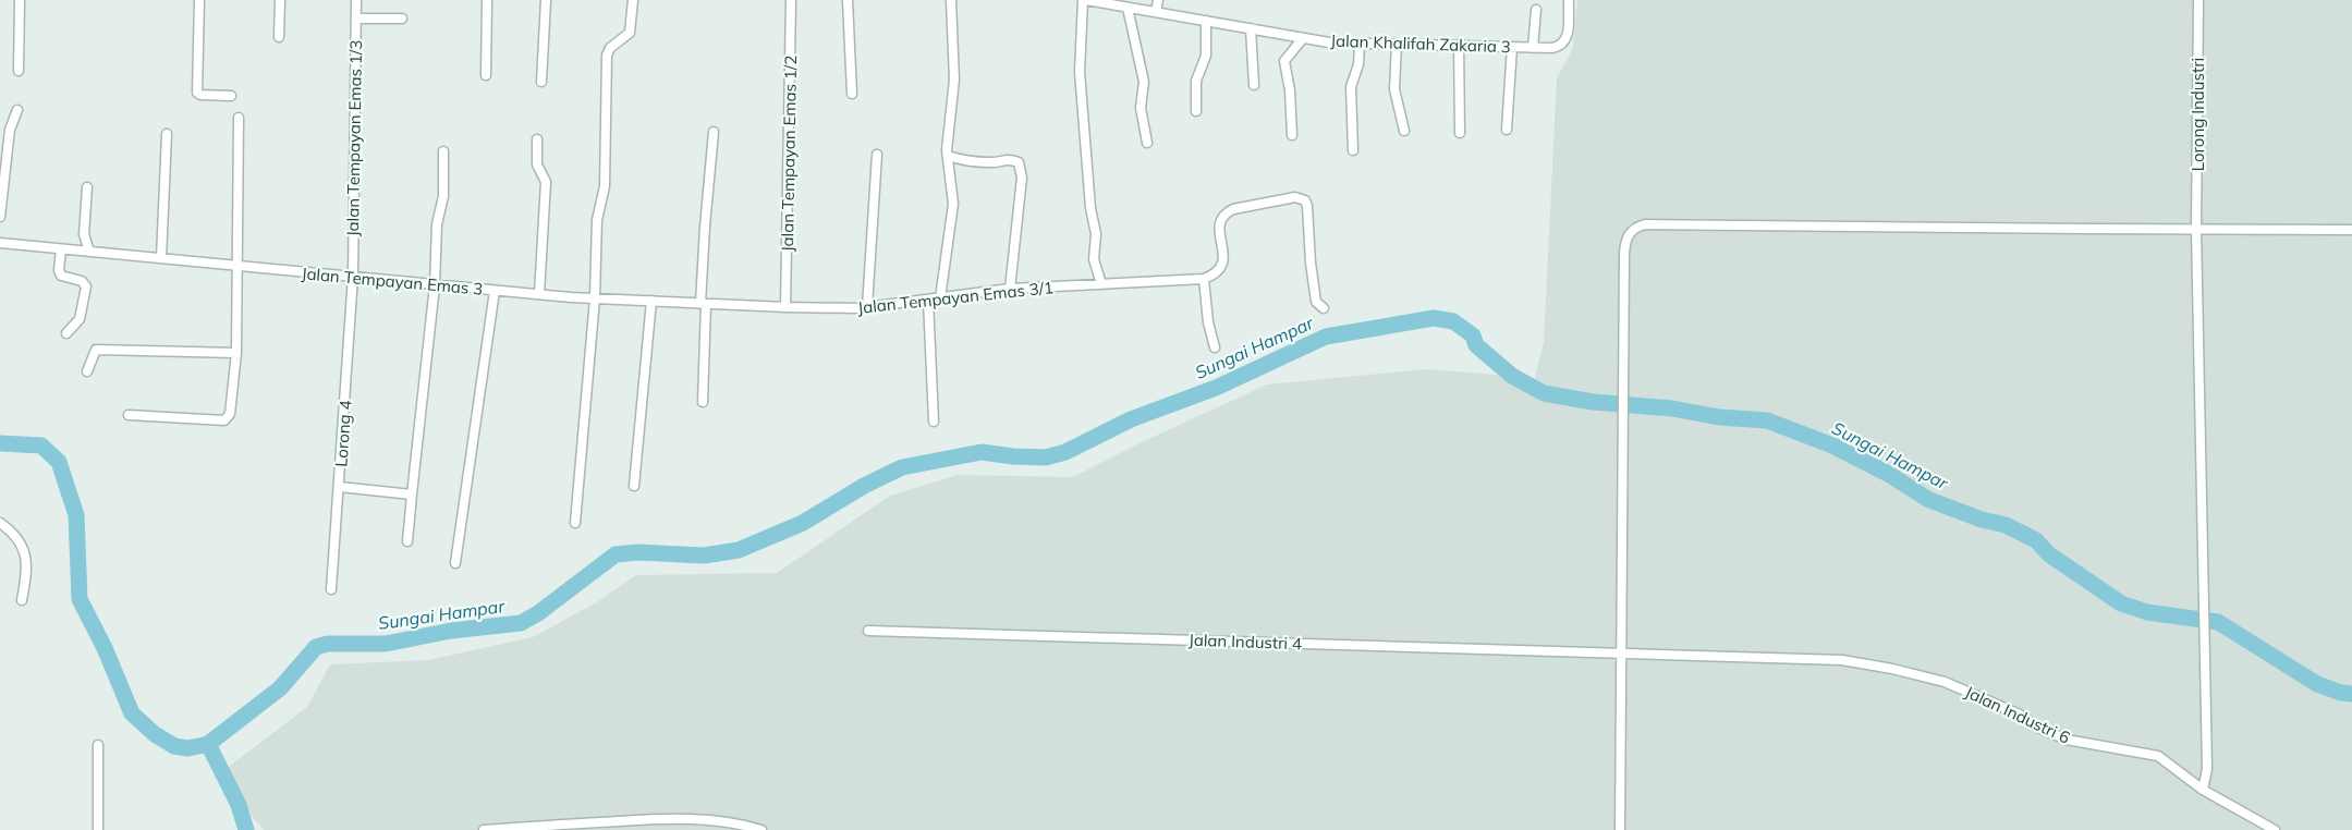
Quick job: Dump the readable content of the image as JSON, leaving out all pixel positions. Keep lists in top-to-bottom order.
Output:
{
  "streets": {
    "street": [
      "Jalan Khalifah Zakaria 3",
      "Lorong Industri",
      "Jalan Tempayan Emas 1/3",
      "Jalan Tempayan Emas 1/2",
      "Jalan Tempayan Emas 3",
      "Jalan Tempayan Emas 3/1",
      "Lorong 4",
      "Jalan Industri 4",
      "Jalan Industri 6"
    ]
  },
  "crossings": [
    ["Lorong Industri", "Jalan Industri 6"],
    ["Jalan Tempayan Emas 1/3", "Jalan Tempayan Emas 3"],
    ["Jalan Tempayan Emas 1/3", "Lorong 4"],
    ["Jalan Tempayan Emas 1/2", "Jalan Tempayan Emas 3"],
    ["Jalan Tempayan Emas 1/2", "Jalan Tempayan Emas 3/1"],
    ["Jalan Tempayan Emas 3", "Jalan Tempayan Emas 3/1"],
    ["Jalan Tempayan Emas 3", "Lorong 4"],
    ["Jalan Industri 4", "Jalan Industri 6"]
  ],
  "water": ["Sungai Hampar"]
}
